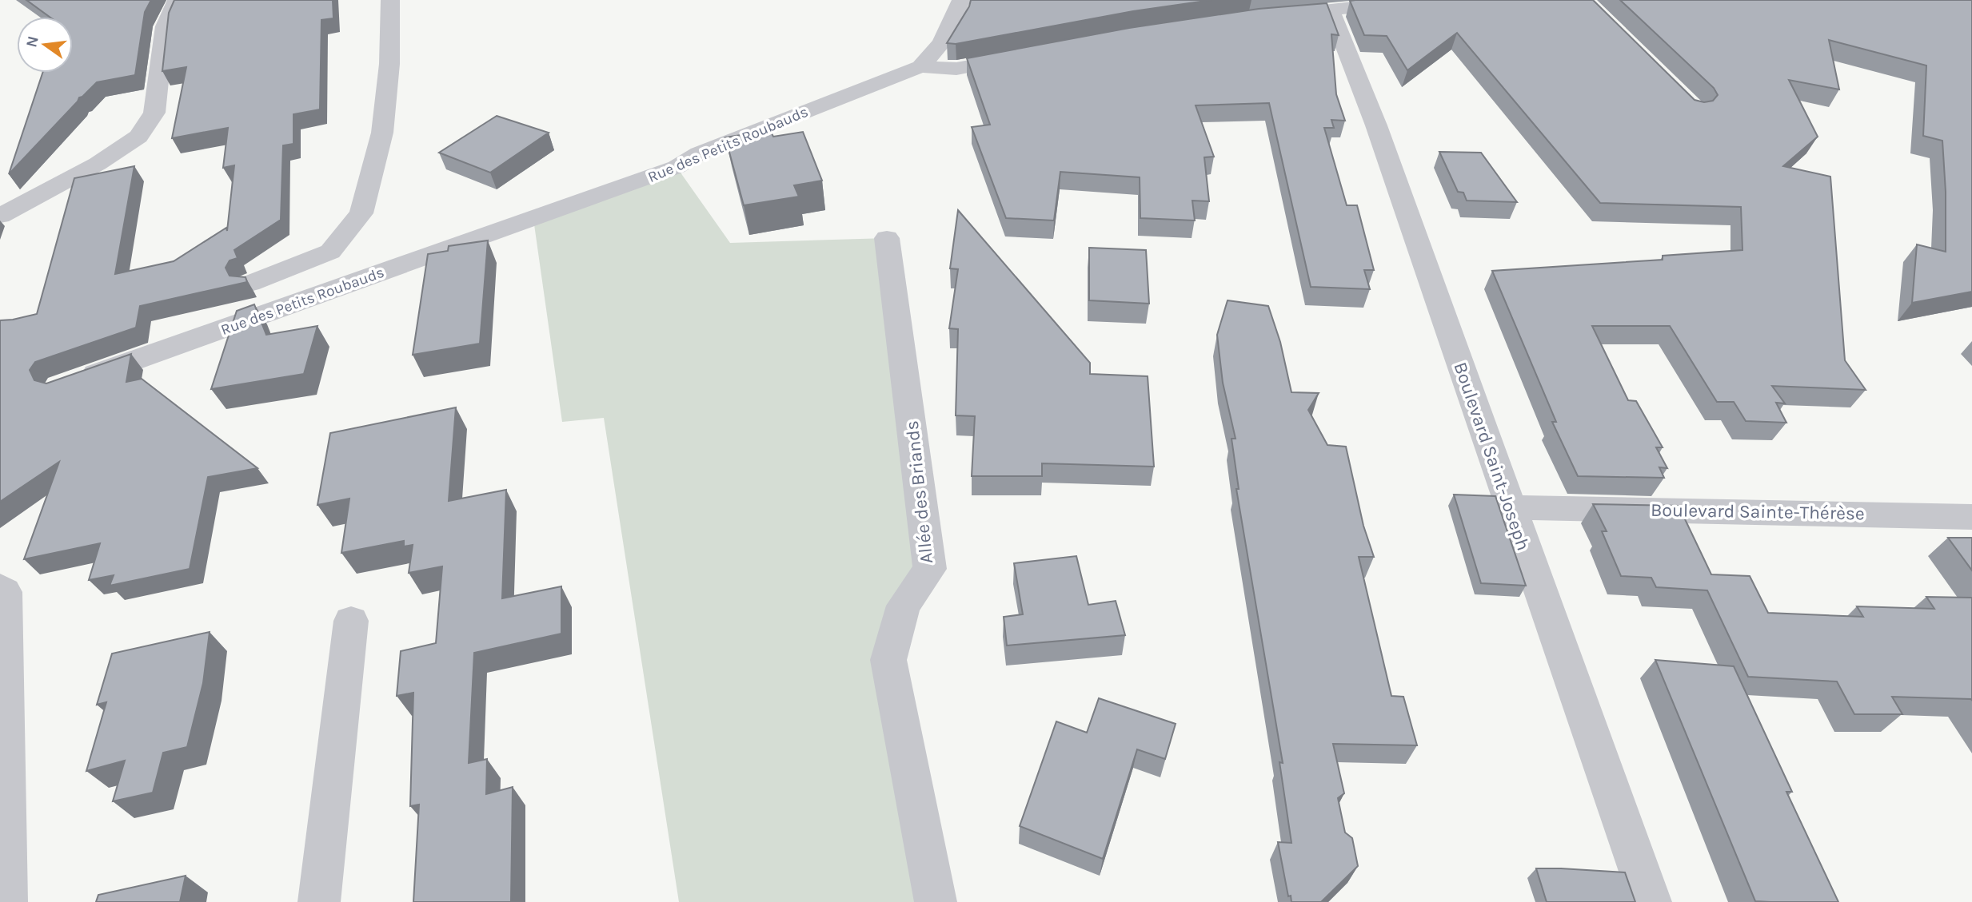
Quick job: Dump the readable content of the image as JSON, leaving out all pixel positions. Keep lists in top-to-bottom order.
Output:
{
  "streets": {
    "street": [
      "Rue des Petits Roubauds",
      "Boulevard Saint-Joseph",
      "Allée des Briands",
      "Boulevard Sainte-Thérèse"
    ]
  },
  "crossings": [
    ["Boulevard Saint-Joseph", "Boulevard Sainte-Thérèse"]
  ],
  "north": "left"
}
